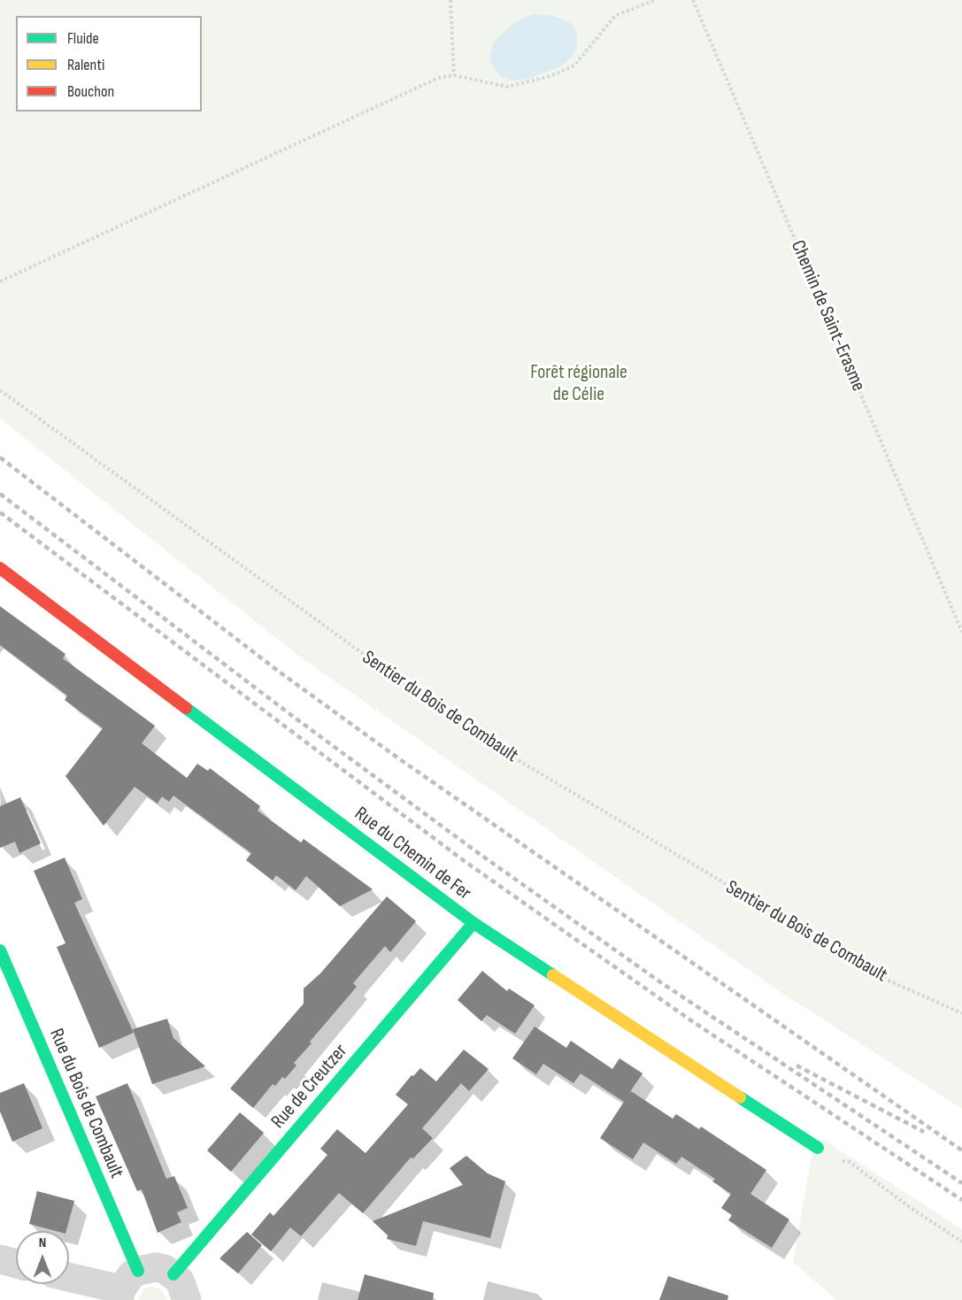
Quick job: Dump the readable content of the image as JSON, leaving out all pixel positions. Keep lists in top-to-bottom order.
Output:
{
  "streets": {
    "street": ["Rue du Chemin de Fer", "Rue de Creutzer", "Rue du Bois de Combault"],
    "path": ["Chemin de Saint-Erasme", "Sentier du Bois de Combault"]
  },
  "crossings": [
    ["Rue du Chemin de Fer", "Rue de Creutzer"]
  ],
  "parks": ["Forêt régionale de Célie"],
  "legend": ["Fluide", "Ralenti", "Bouchon"],
  "north": "top"
}
